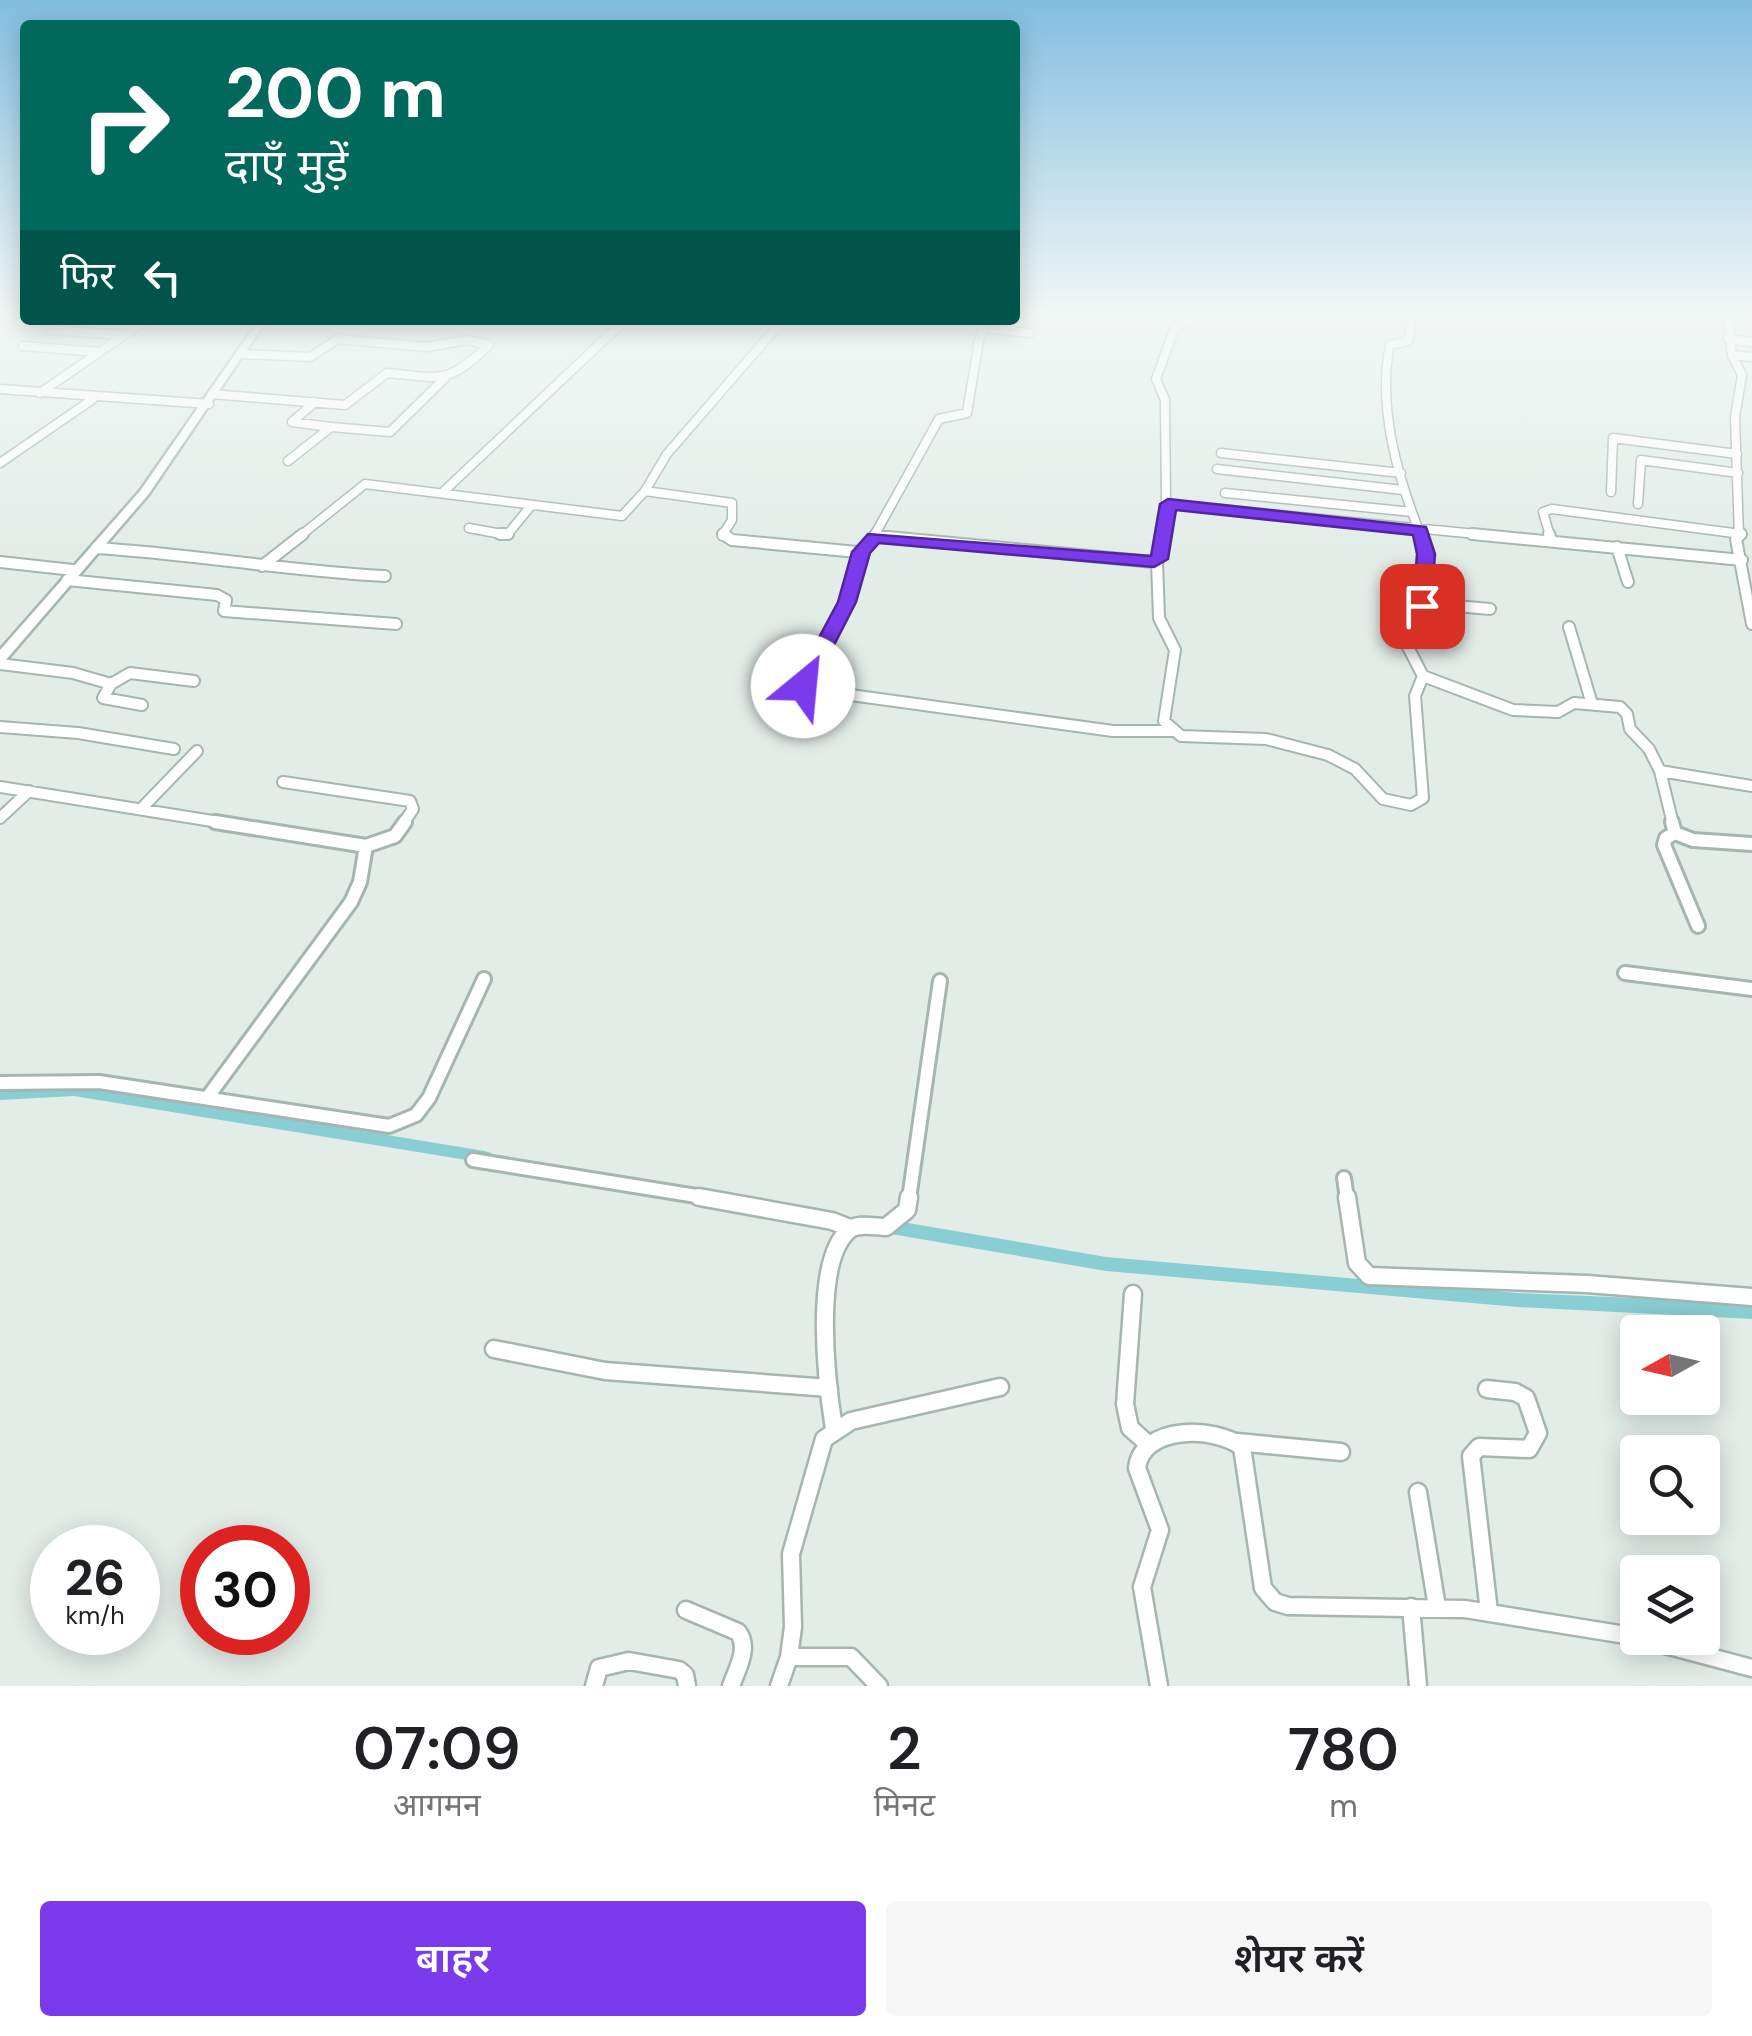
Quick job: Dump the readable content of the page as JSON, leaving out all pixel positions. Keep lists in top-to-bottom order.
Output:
{
  "north": "left",
  "page": {
    "turn": ["200 m", "दाएँ मुड़ें"],
    "then": "फिर",
    "speed": "26 km/h",
    "limit": "30",
    "eta": [
      "07:09",
      "आगमन",
      "2",
      "मिनट",
      "780",
      "m"
    ],
    "buttons": ["बाहर", "शेयर करें"]
  }
}
